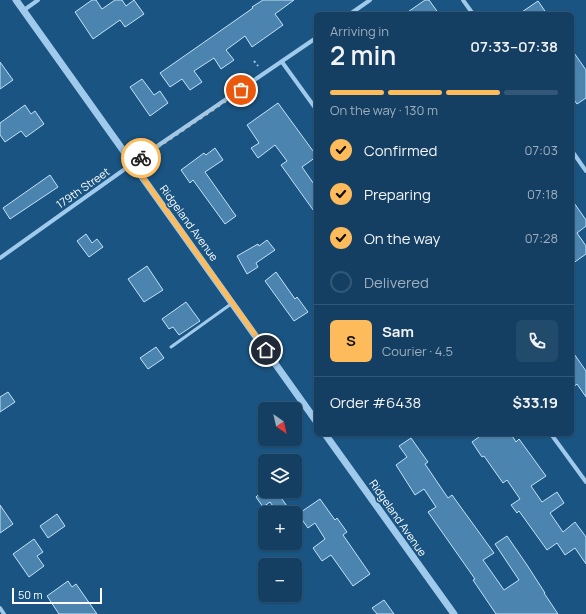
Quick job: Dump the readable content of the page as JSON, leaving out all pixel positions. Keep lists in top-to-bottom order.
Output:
{
  "streets": {
    "street": ["179th Street", "Ridgeland Avenue"]
  },
  "crossings": [
    ["179th Street", "Ridgeland Avenue"]
  ],
  "scale_bar": "50 m",
  "north": "bottom right",
  "page": {
    "heading": ["2 min", "Arriving in", "07:33–07:38"],
    "panel": [
      "Sam",
      "Courier · 4.5",
      "Order #6438",
      "$33.19"
    ],
    "bar": "On the way · 130 m",
    "list": [
      ["Confirmed", "07:03"],
      ["Preparing", "07:18"],
      ["On the way", "07:28"],
      "Delivered"
    ],
    "round": "S",
    "map_buttons": ["+", "−"],
    "scale": "50 m"
  }
}
